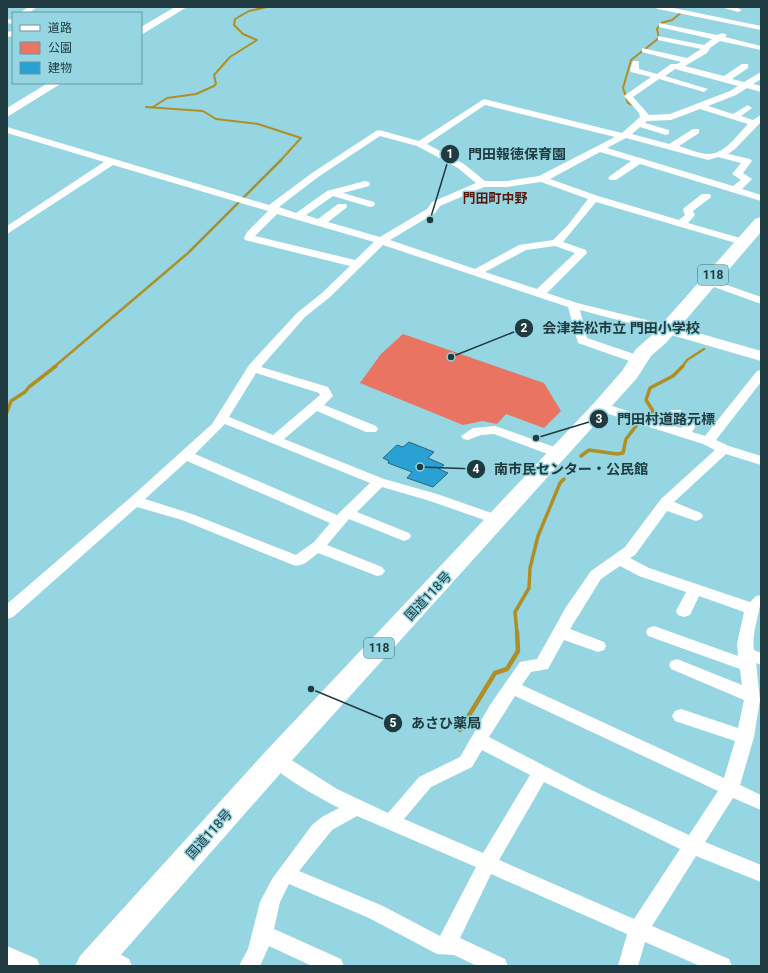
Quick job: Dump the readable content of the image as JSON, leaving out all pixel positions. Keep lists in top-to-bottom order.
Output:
{
  "streets": {
    "highway": ["118", "国道118号"]
  },
  "districts": ["門田町中野"],
  "places": [
    "門田報徳保育園",
    "会津若松市立 門田小学校",
    "門田村道路元標",
    "南市民センター・公民館",
    "あさひ薬局"
  ],
  "legend": ["道路", "公園", "建物"]
}
